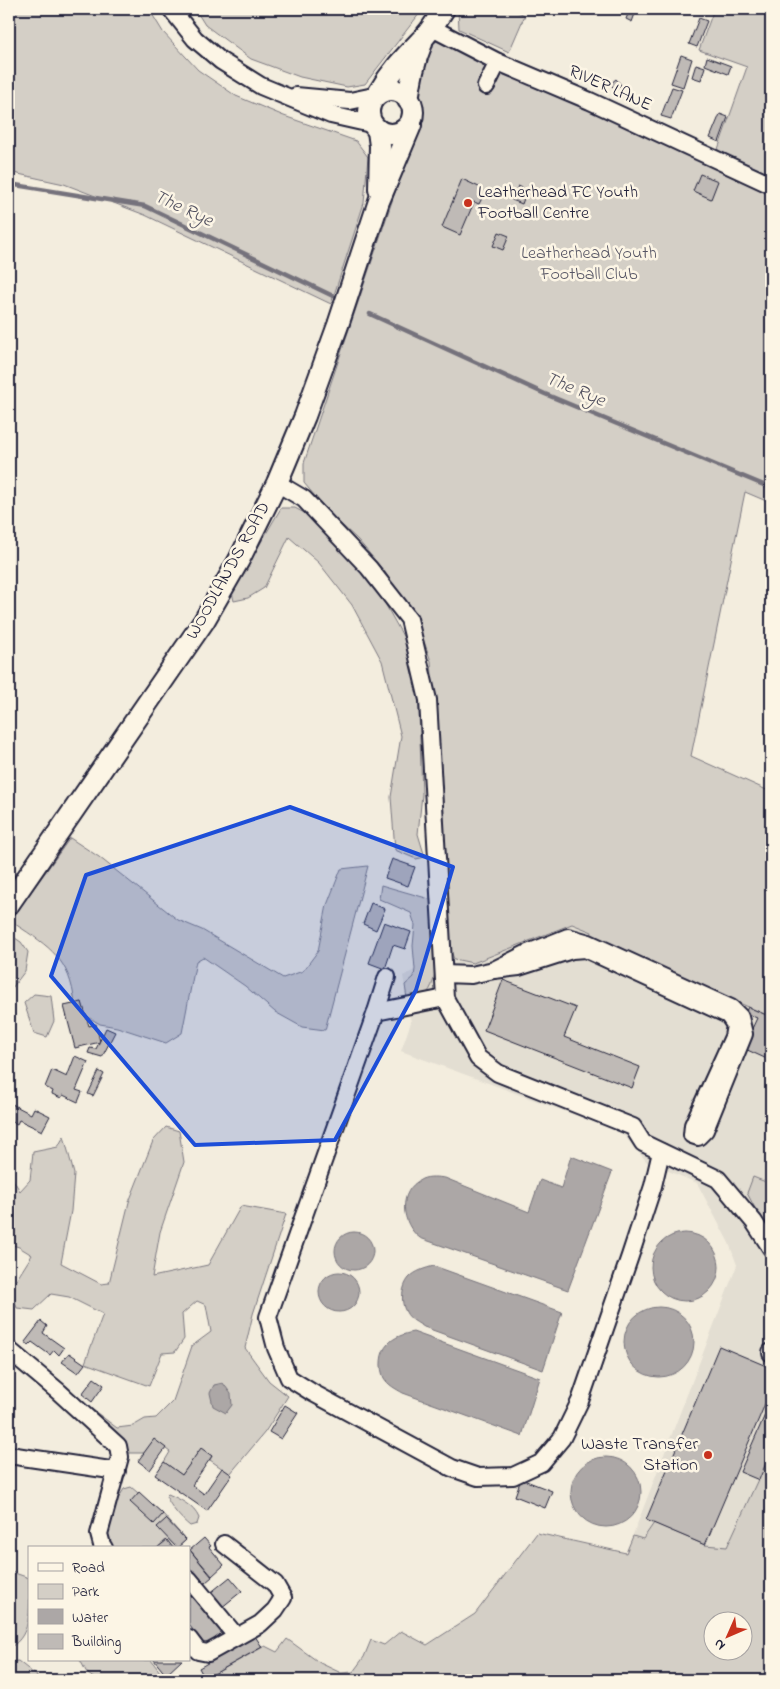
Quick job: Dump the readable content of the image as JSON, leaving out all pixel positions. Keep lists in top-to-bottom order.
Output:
{
  "streets": {
    "main road": ["WOODLANDS ROAD"],
    "lane": ["RIVER LANE"]
  },
  "water": ["The Rye"],
  "parks": ["Leatherhead Youth Football Club"],
  "places": ["Leatherhead FC Youth Football Centre", "Waste Transfer Station"],
  "legend": [
    "Road",
    "Park",
    "Water",
    "Building"
  ],
  "north": "bottom left"
}
